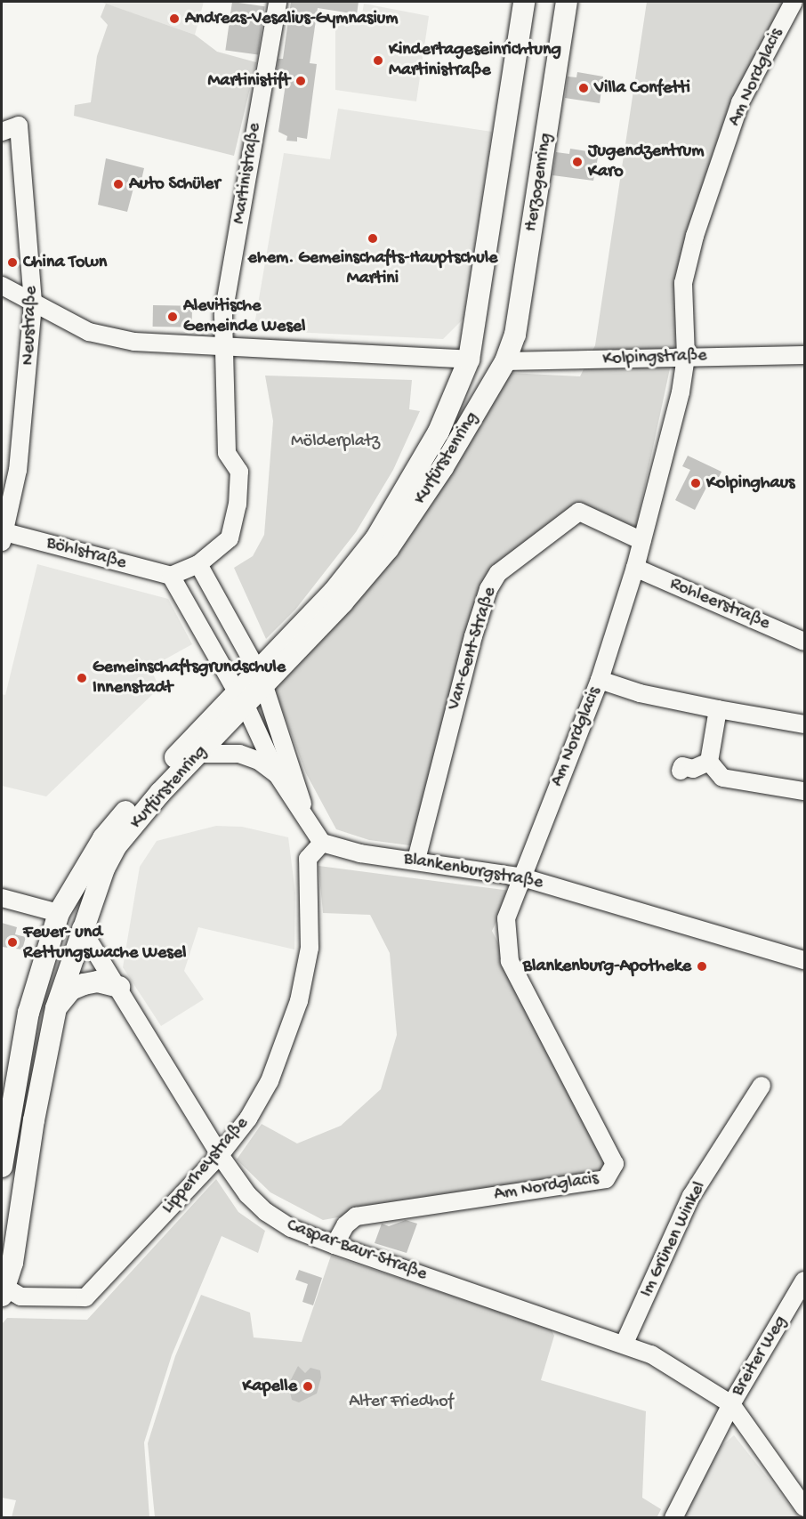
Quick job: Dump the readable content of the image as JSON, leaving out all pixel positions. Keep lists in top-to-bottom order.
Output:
{
  "streets": {
    "main road": ["Herzogenring", "Kurfürstenring"],
    "street": [
      "Am Nordglacis",
      "Martinistraße",
      "Neustraße",
      "Kolpingstraße",
      "Böhlstraße",
      "Rohleerstraße",
      "Van-Gent-Straße",
      "Blankenburgstraße",
      "Lipperheystraße",
      "Im Grünen Winkel",
      "Caspar-Baur-Straße",
      "Breiter Weg"
    ]
  },
  "crossings": [
    ["Am Nordglacis", "Kolpingstraße"],
    ["Am Nordglacis", "Rohleerstraße"],
    ["Am Nordglacis", "Van-Gent-Straße"],
    ["Am Nordglacis", "Blankenburgstraße"],
    ["Am Nordglacis", "Caspar-Baur-Straße"],
    ["Herzogenring", "Kolpingstraße"],
    ["Herzogenring", "Kurfürstenring"],
    ["Neustraße", "Böhlstraße"],
    ["Kolpingstraße", "Kurfürstenring"],
    ["Kurfürstenring", "Lipperheystraße"],
    ["Kurfürstenring", "Caspar-Baur-Straße"],
    ["Van-Gent-Straße", "Blankenburgstraße"],
    ["Blankenburgstraße", "Lipperheystraße"],
    ["Lipperheystraße", "Caspar-Baur-Straße"],
    ["Im Grünen Winkel", "Caspar-Baur-Straße"],
    ["Caspar-Baur-Straße", "Breiter Weg"]
  ],
  "parks": ["Mölderplatz", "Alter Friedhof"],
  "places": [
    "Andreas-Vesalius-Gymnasium",
    "Kindertageseinrichtung Martinistraße",
    "Martinistift",
    "Villa Confetti",
    "Jugendzentrum Karo",
    "Auto Schüler",
    "ehem. Gemeinschafts-Hauptschule Martini",
    "China Town",
    "Alevitische Gemeinde Wesel",
    "Kolpinghaus",
    "Gemeinschaftsgrundschule Innenstadt",
    "Feuer- und Rettungswache Wesel",
    "Blankenburg-Apotheke",
    "Kapelle"
  ]
}
